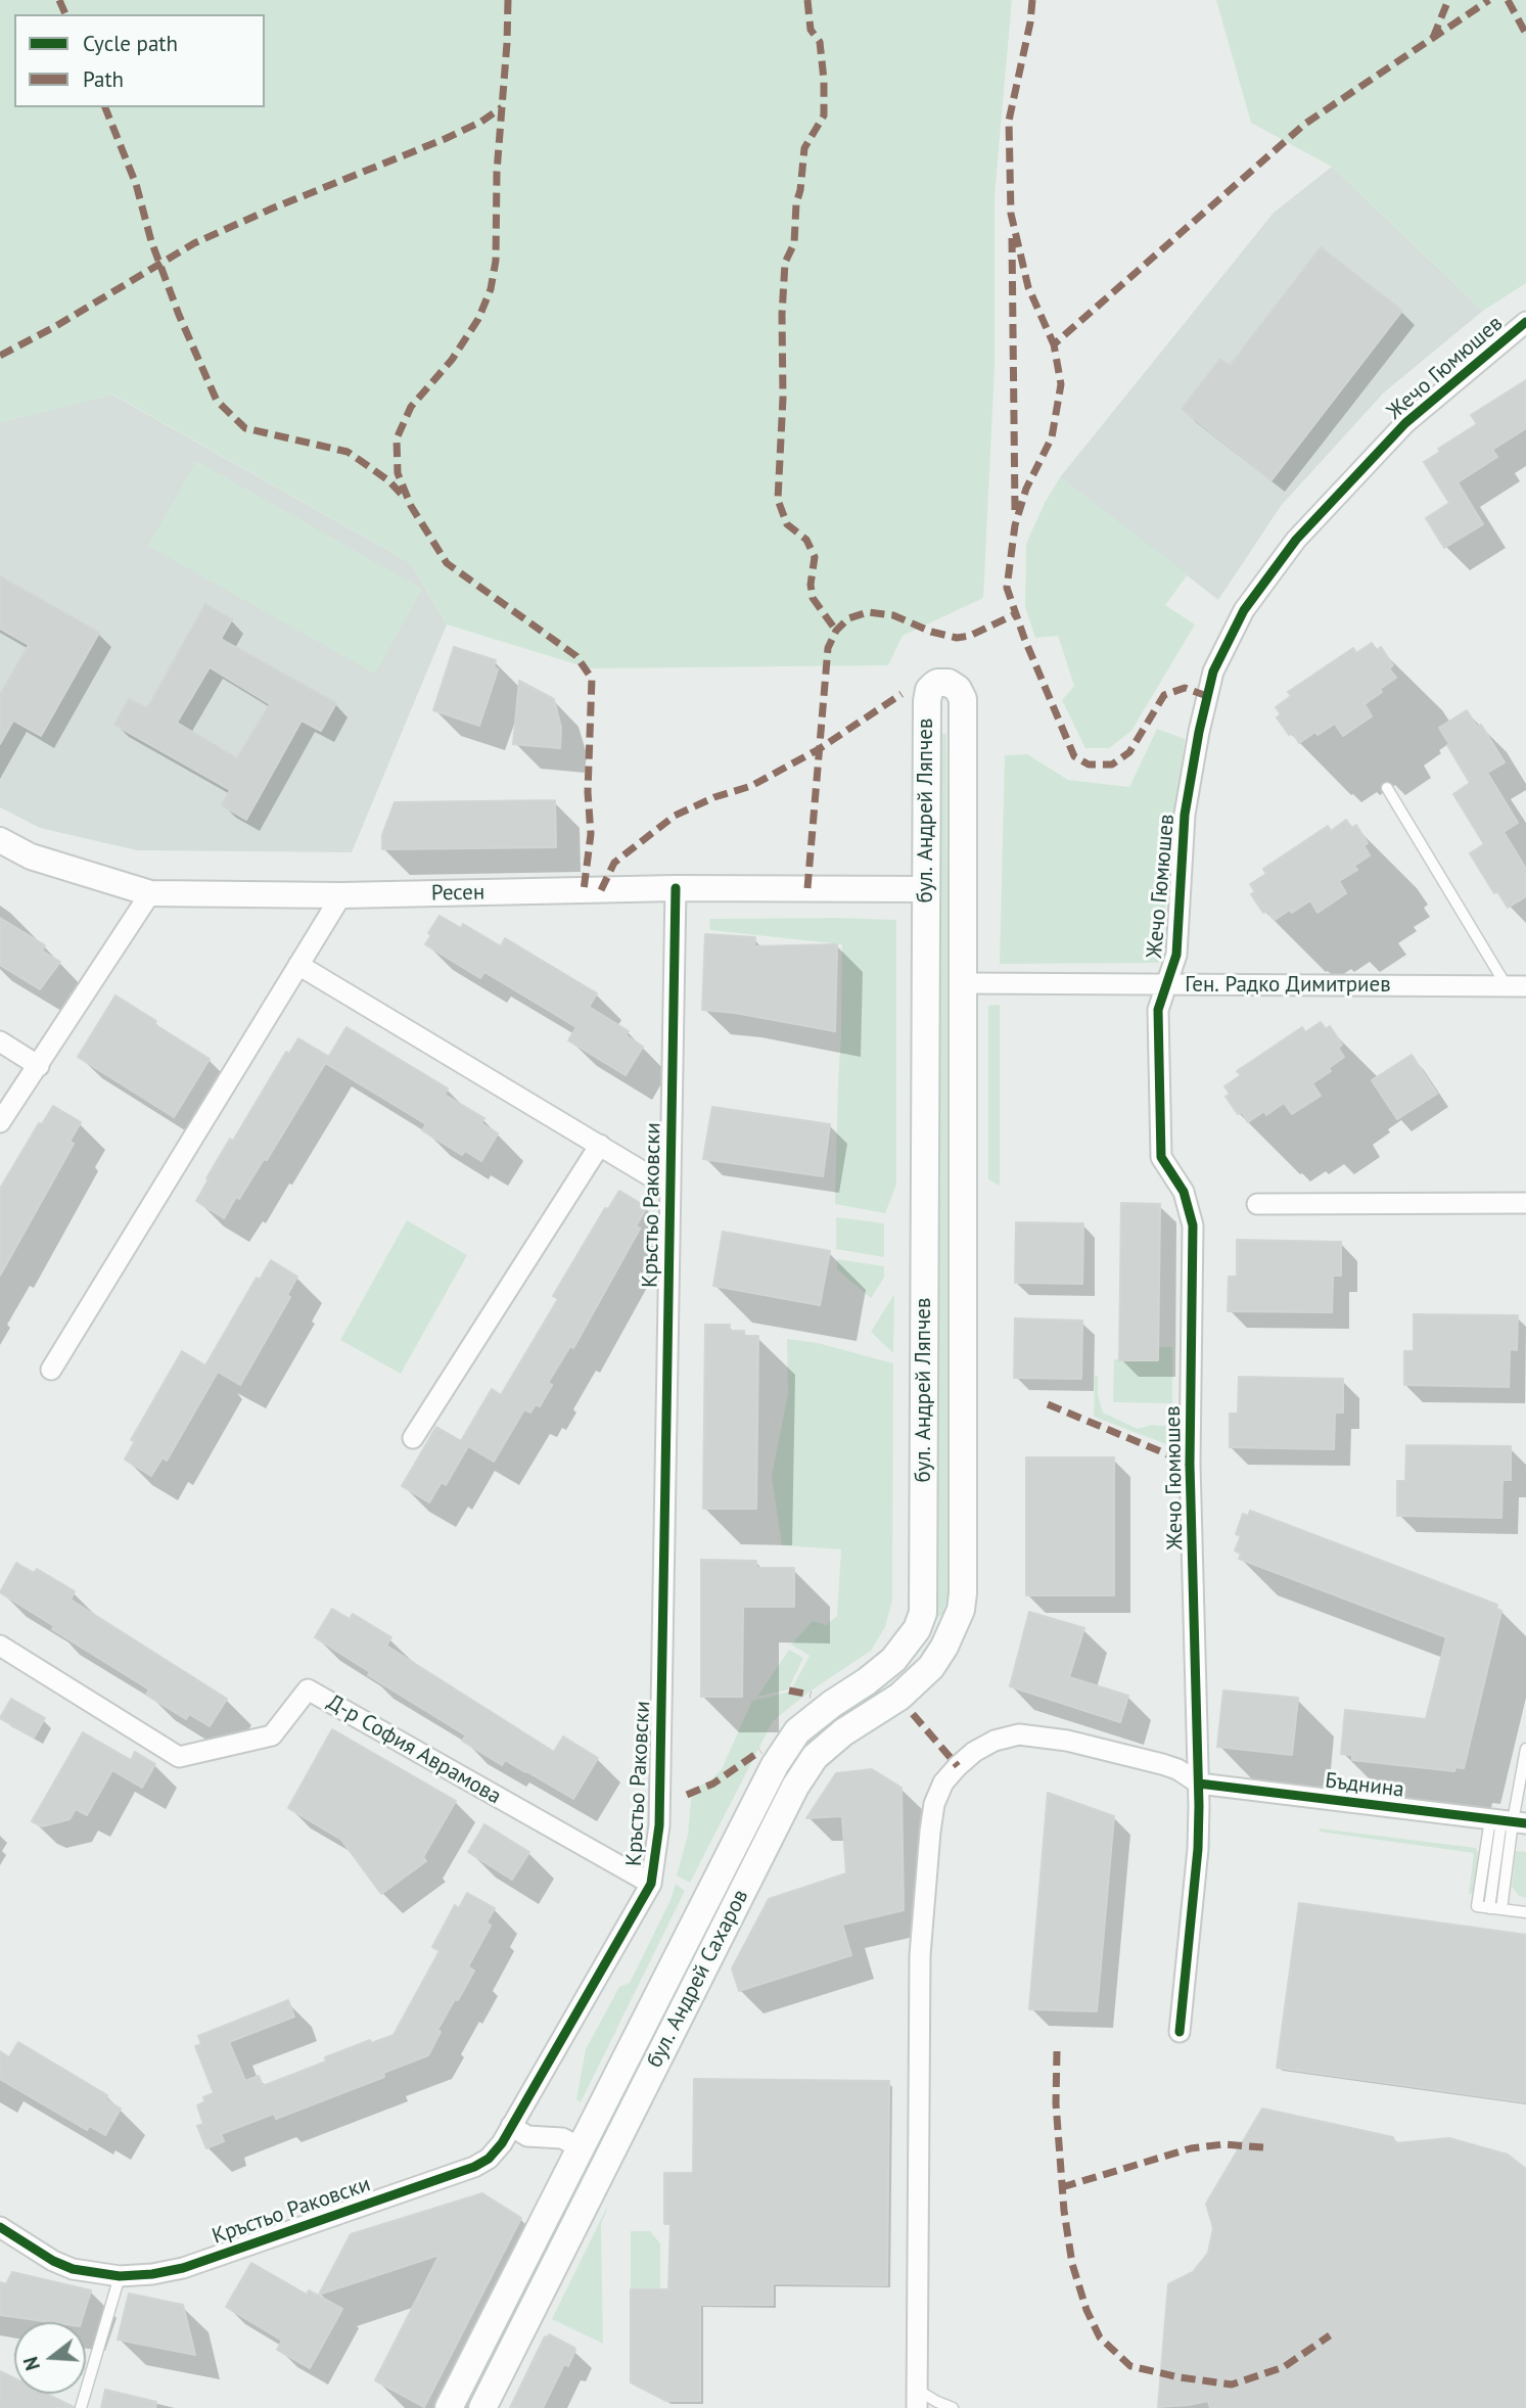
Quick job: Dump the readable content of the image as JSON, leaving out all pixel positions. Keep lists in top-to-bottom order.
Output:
{
  "streets": {
    "main road": ["бул. Андрей Ляпчев", "бул. Андрей Сахаров"],
    "street": [
      "Жечо Гюмюшев",
      "Ресен",
      "Ген. Радко Димитриев",
      "Кръстьо Раковски",
      "Д-р София Аврамова",
      "Бъднина"
    ]
  },
  "crossings": [
    ["Жечо Гюмюшев", "Ген. Радко Димитриев"],
    ["Жечо Гюмюшев", "Бъднина"],
    ["бул. Андрей Ляпчев", "Ресен"],
    ["бул. Андрей Ляпчев", "Ген. Радко Димитриев"],
    ["бул. Андрей Ляпчев", "бул. Андрей Сахаров"],
    ["Ресен", "Кръстьо Раковски"],
    ["Кръстьо Раковски", "Д-р София Аврамова"]
  ],
  "legend": ["Cycle path", "Path"],
  "north": "left"
}
